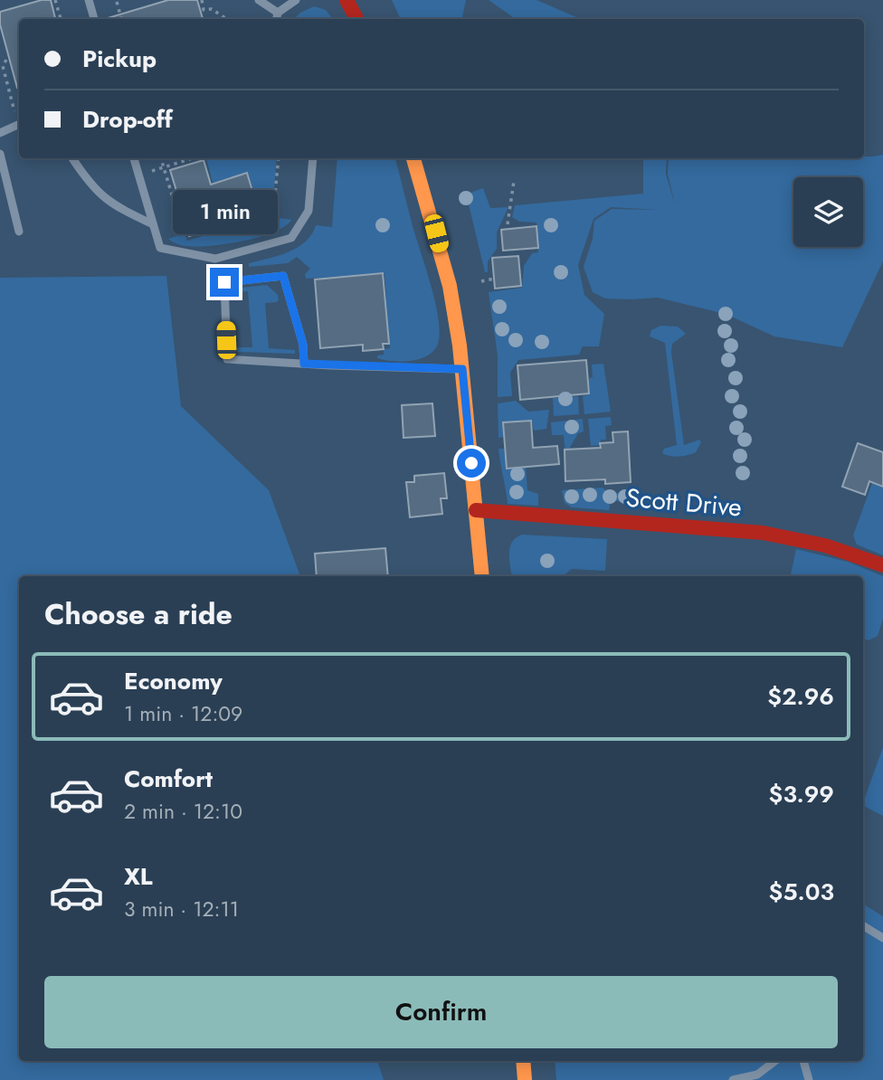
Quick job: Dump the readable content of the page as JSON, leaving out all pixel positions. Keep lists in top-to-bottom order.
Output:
{
  "streets": {
    "main road": ["Scott Drive"]
  },
  "page": {
    "banner": ["Pickup", "Drop-off"],
    "bubble": "1 min",
    "heading": "Choose a ride",
    "list": [
      {
        "name": "Economy",
        "note": "1 min · 12:09",
        "value": "$2.96"
      },
      {
        "name": "Comfort",
        "note": "2 min · 12:10",
        "value": "$3.99"
      },
      {
        "name": "XL",
        "note": "3 min · 12:11",
        "value": "$5.03"
      }
    ],
    "buttons": "Confirm"
  }
}
